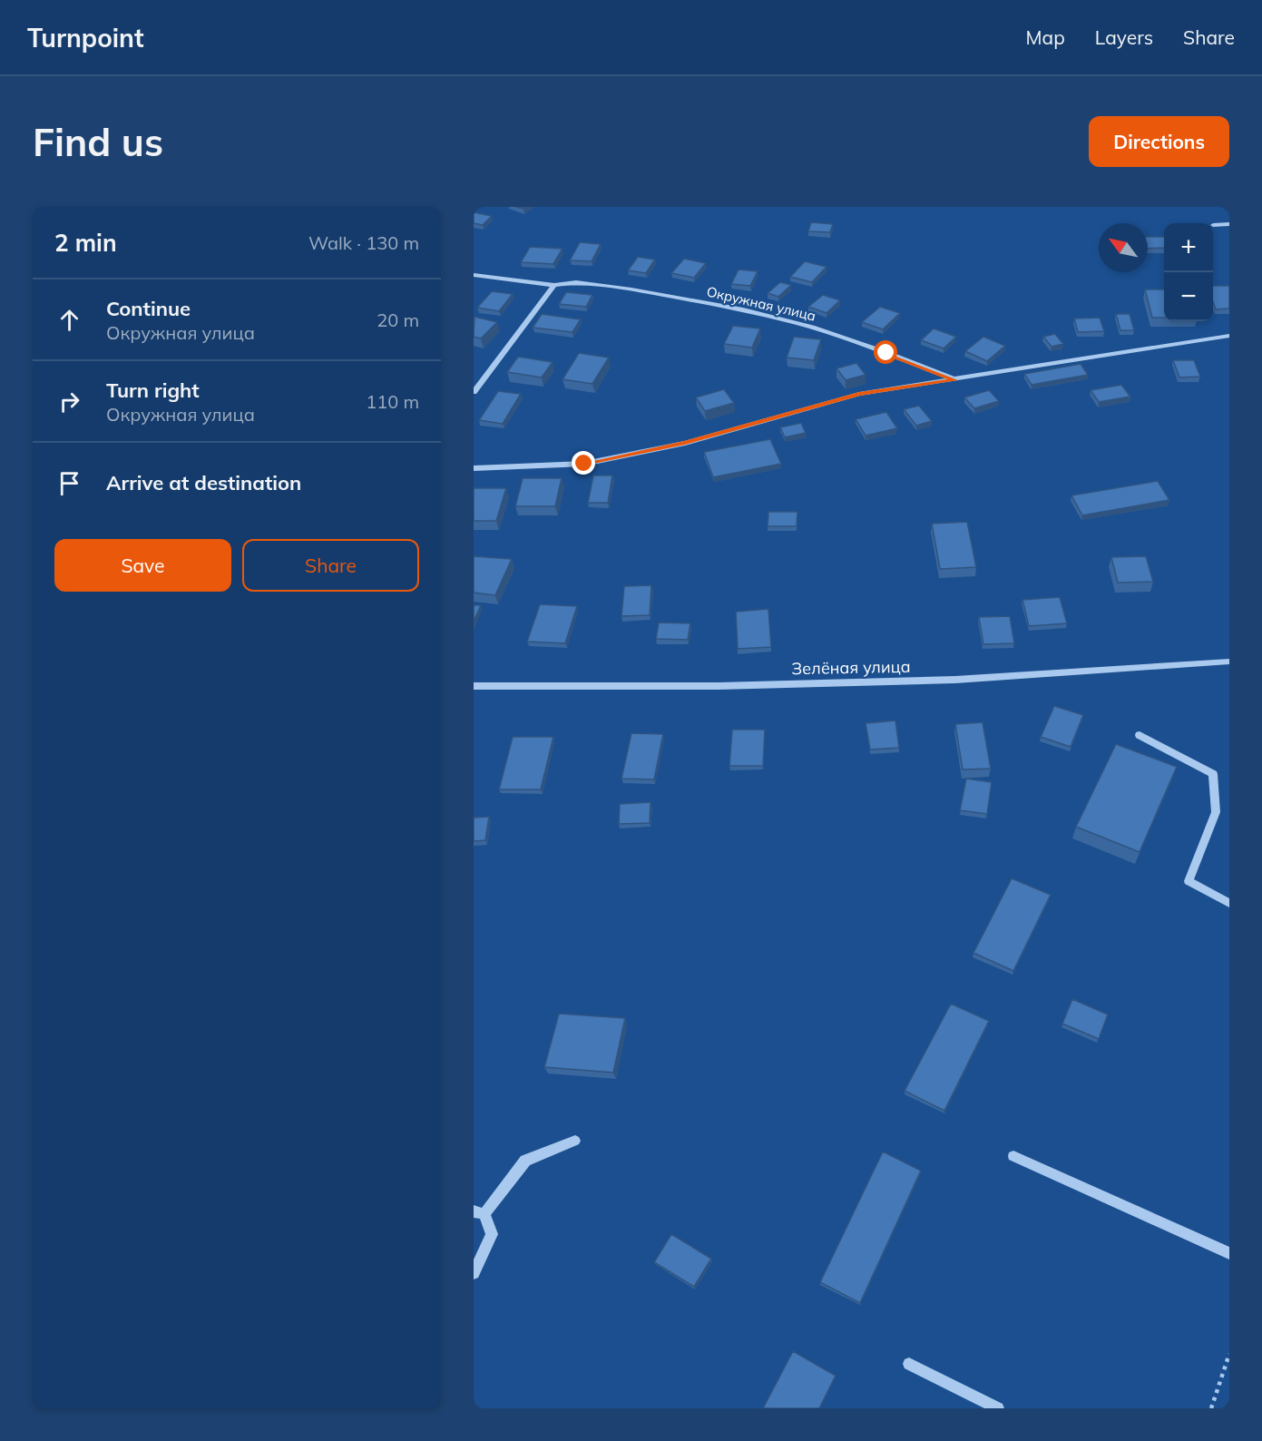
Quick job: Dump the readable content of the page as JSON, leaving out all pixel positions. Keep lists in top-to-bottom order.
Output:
{
  "streets": {
    "street": ["Окружная улица", "Зелёная улица"]
  },
  "north": "top left",
  "page": {
    "header": "Turnpoint",
    "nav": ["Map", "Layers", "Share"],
    "buttons": [
      "Directions",
      ["Save", "Share"]
    ],
    "title": "Find us",
    "heading": ["2 min", "Walk · 130 m"],
    "map_buttons": ["+", "−"],
    "list": [
      ["Continue", "Окружная улица", "20 m"],
      ["Turn right", "Окружная улица", "110 m"],
      "Arrive at destination"
    ]
  }
}
